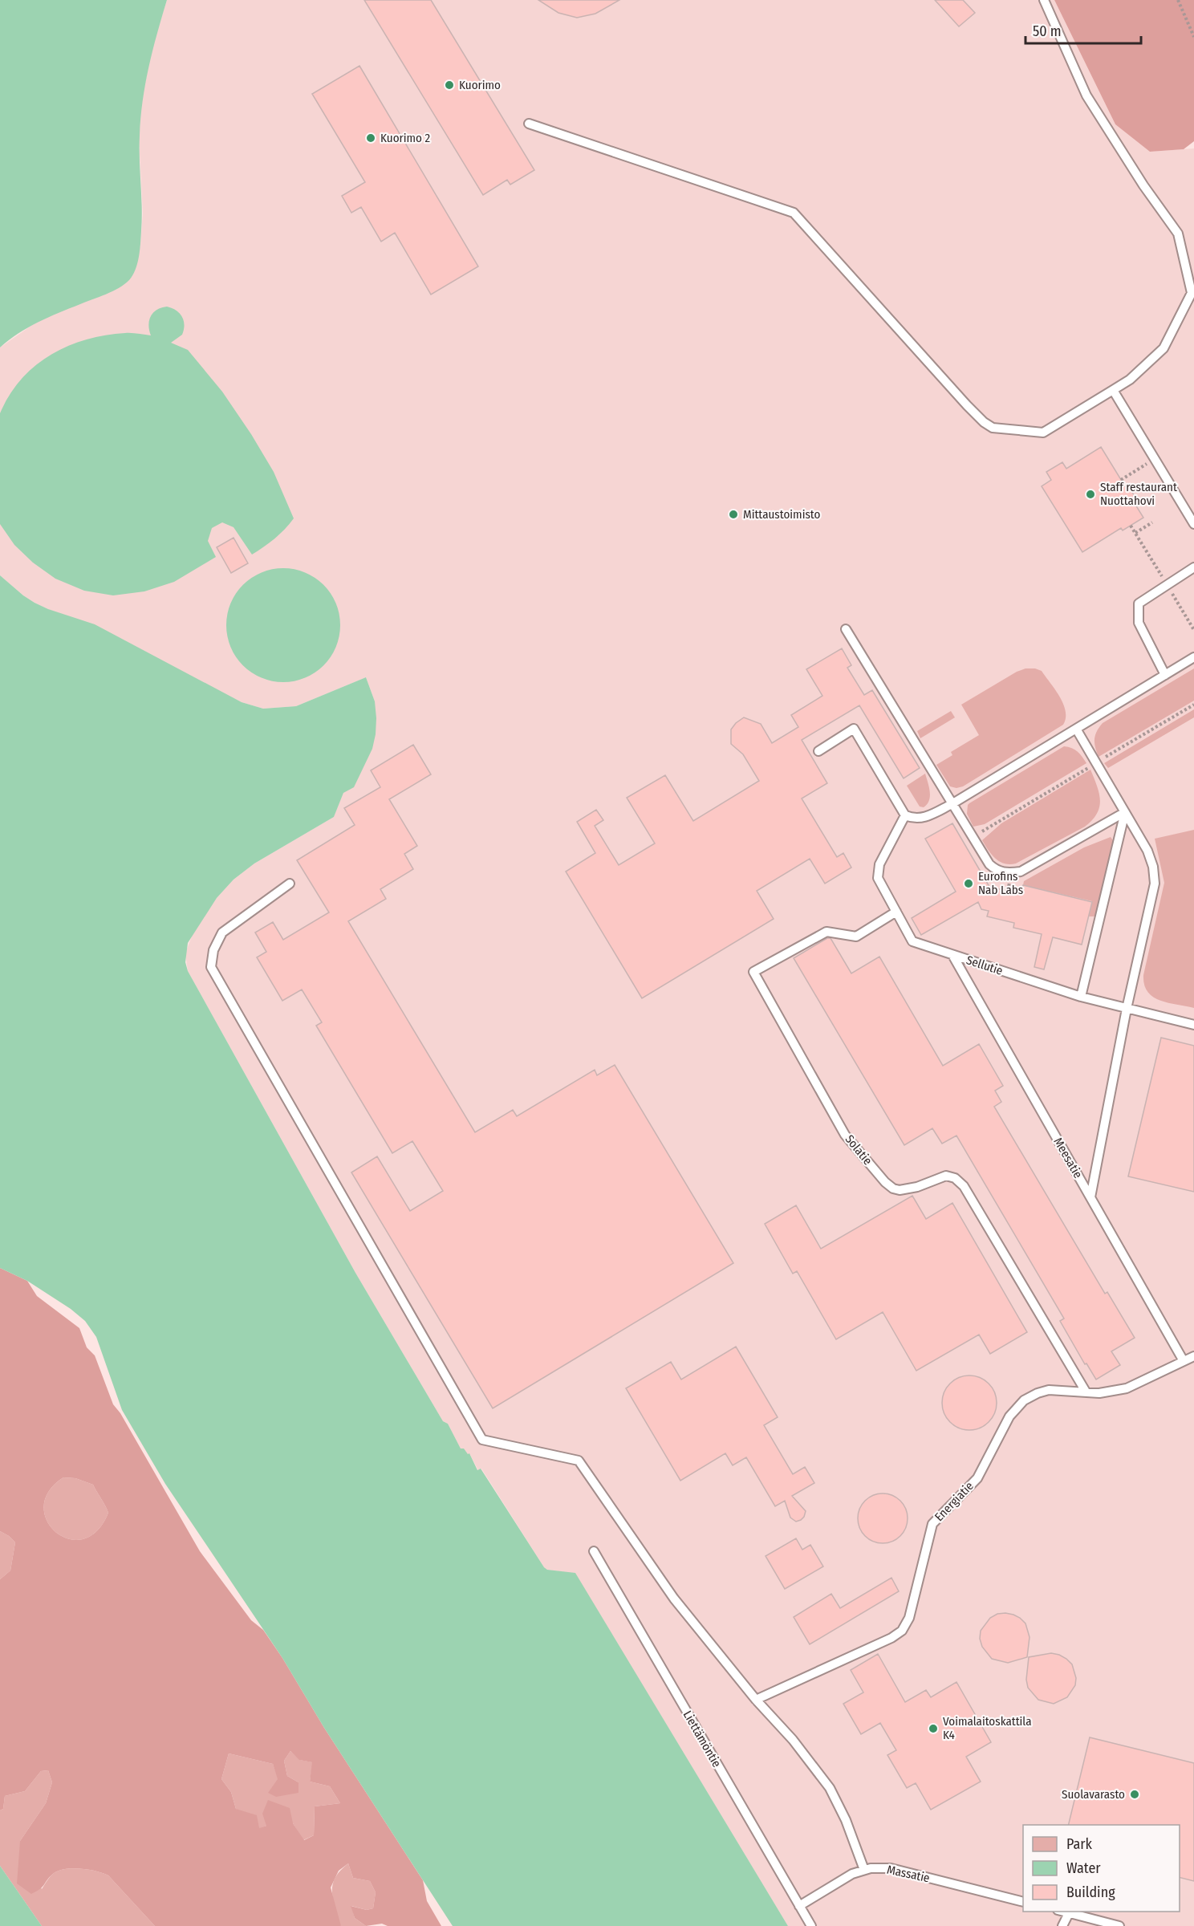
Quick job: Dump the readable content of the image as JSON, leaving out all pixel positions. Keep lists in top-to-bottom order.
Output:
{
  "streets": {
    "lane": [
      "Sellutie",
      "Solatie",
      "Meesatie",
      "Energiatie",
      "Liettämöntie",
      "Massatie"
    ]
  },
  "crossings": [
    ["Sellutie", "Solatie"],
    ["Sellutie", "Meesatie"],
    ["Solatie", "Energiatie"],
    ["Meesatie", "Energiatie"],
    ["Liettämöntie", "Massatie"]
  ],
  "places": [
    "Kuorimo",
    "Kuorimo 2",
    "Staff restaurant Nuottahovi",
    "Mittaustoimisto",
    "Eurofins Nab Labs",
    "Voimalaitoskattila K4",
    "Suolavarasto"
  ],
  "legend": ["Park", "Water", "Building"],
  "scale_bar": "50 m"
}
